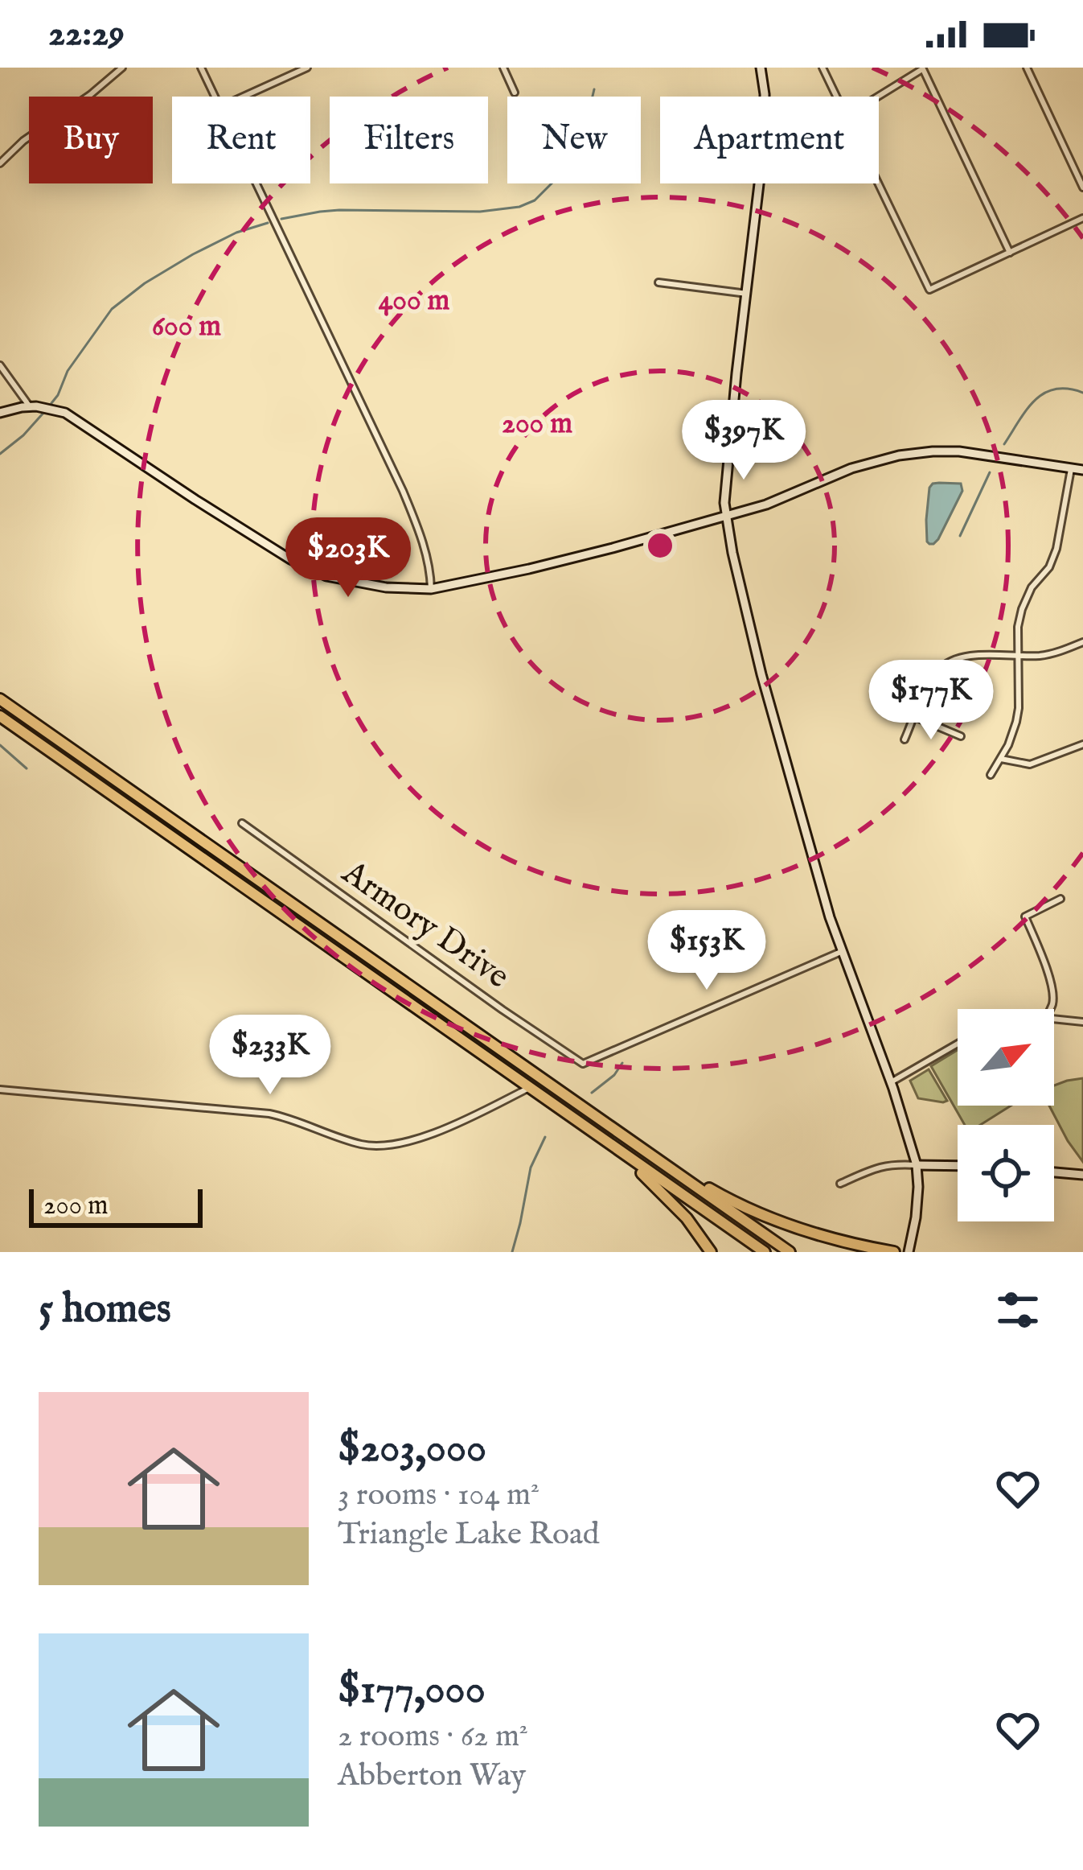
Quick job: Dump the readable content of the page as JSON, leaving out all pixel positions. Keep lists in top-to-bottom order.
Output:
{
  "streets": {
    "street": ["Armory Drive"]
  },
  "scale_bar": "200 m",
  "north": "top right",
  "page": {
    "status": "22:29",
    "chip": [
      "Buy",
      "Rent",
      "Filters",
      "New",
      "Apartment"
    ],
    "price": [
      "$397K",
      "$203K",
      "$177K",
      "$153K",
      "$233K"
    ],
    "scale": "200 m",
    "heading": "5 homes",
    "list": [
      {
        "name": "$203,000",
        "note": "3 rooms · 104 m² · Triangle Lake Road"
      },
      {
        "name": "$177,000",
        "note": "2 rooms · 62 m² · Abberton Way"
      }
    ]
  },
  "rings": ["400 m", "600 m", "200 m"]
}
